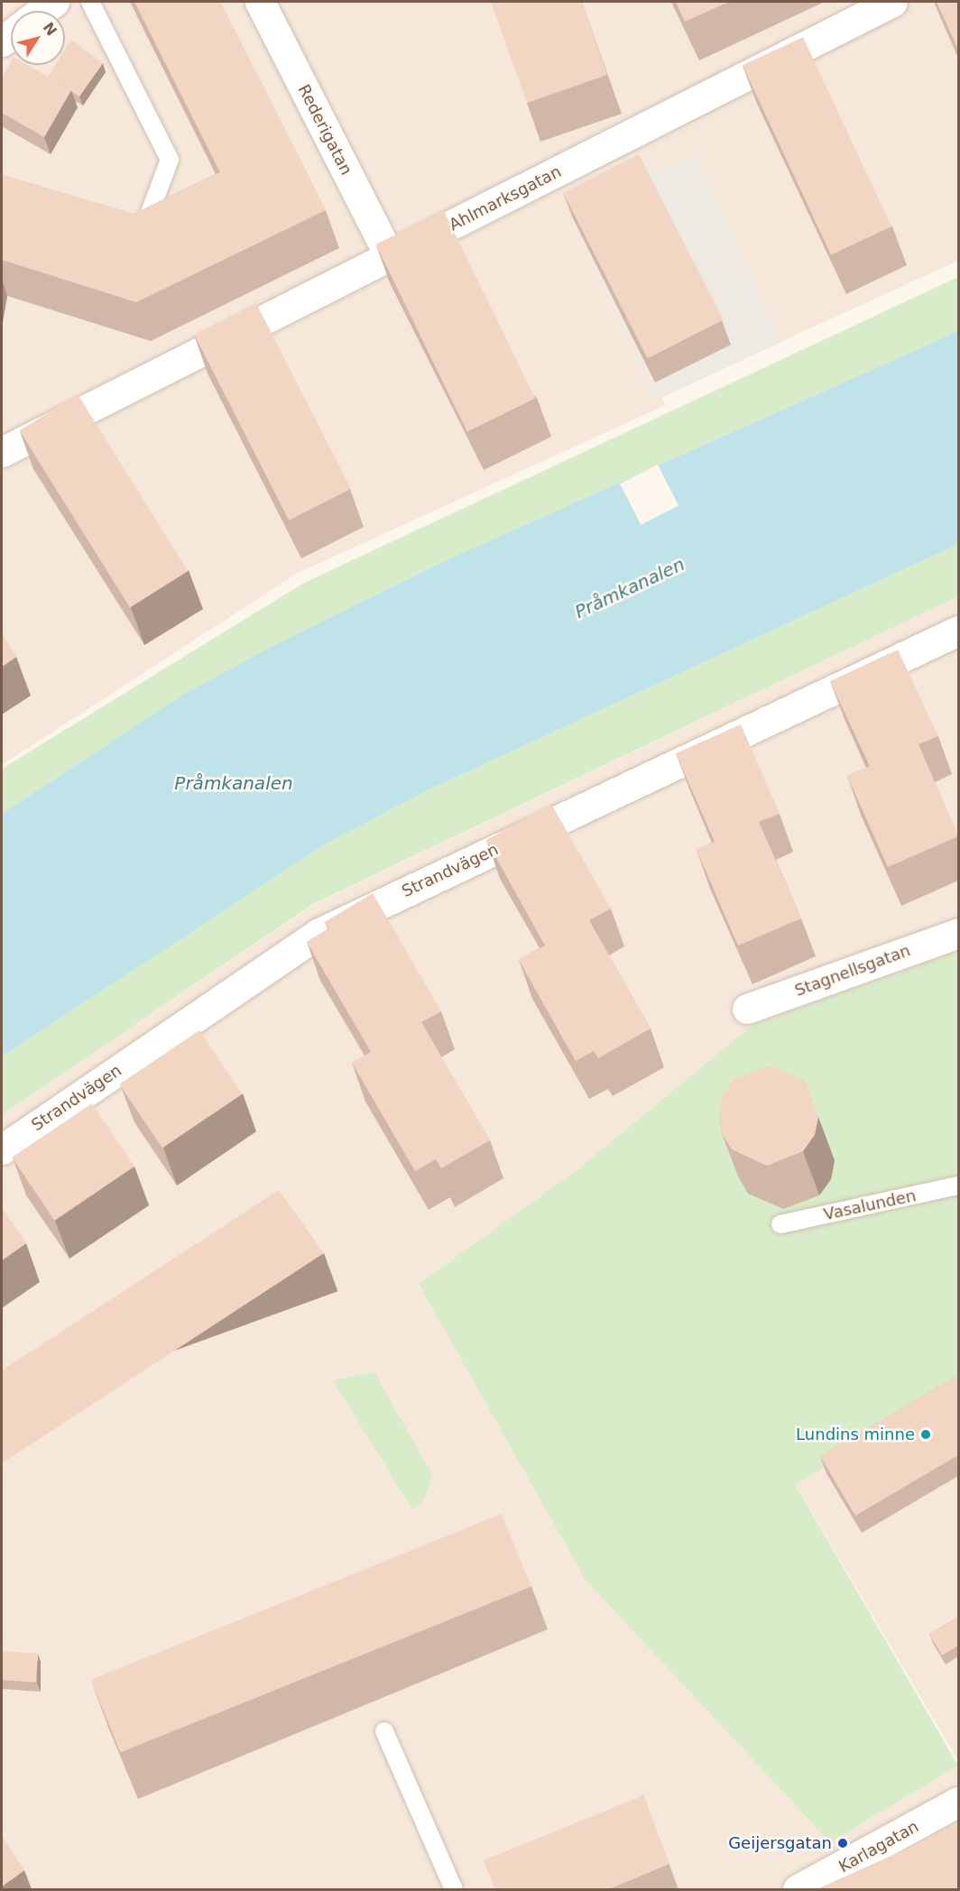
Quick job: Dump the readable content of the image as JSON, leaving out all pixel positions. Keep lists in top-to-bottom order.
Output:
{
  "streets": {
    "street": [
      "Rederigatan",
      "Ahlmarksgatan",
      "Strandvägen",
      "Stagnellsgatan",
      "Karlagatan"
    ],
    "lane": ["Vasalunden"]
  },
  "crossings": [
    ["Rederigatan", "Ahlmarksgatan"]
  ],
  "water": ["Pråmkanalen"],
  "places": ["Lundins minne", "Geijersgatan"],
  "north": "top right"
}
